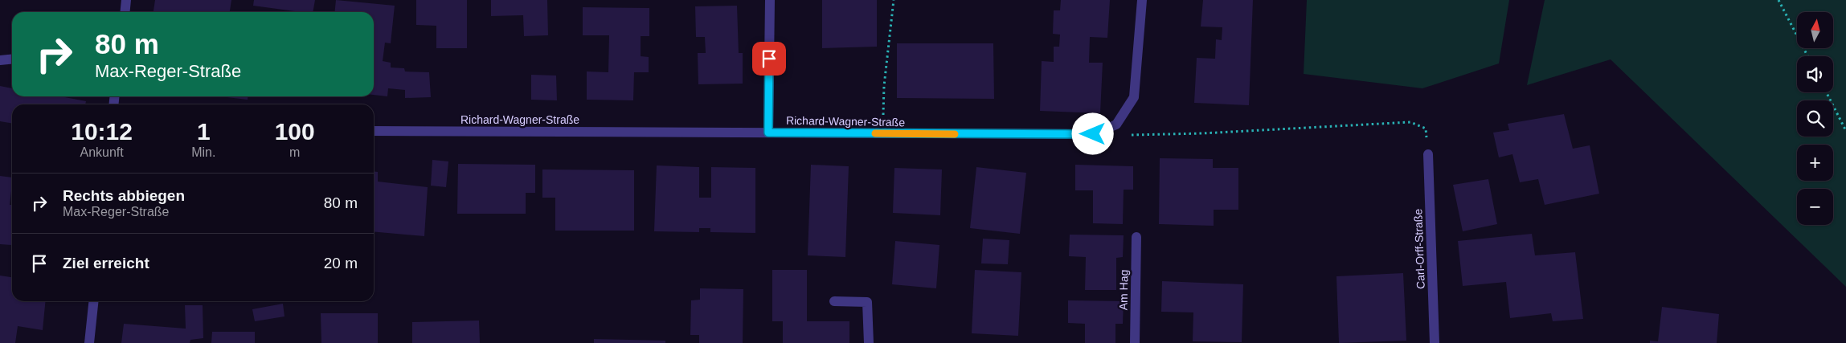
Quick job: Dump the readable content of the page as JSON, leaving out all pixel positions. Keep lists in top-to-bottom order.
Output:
{
  "streets": {
    "street": ["Richard-Wagner-Straße", "Carl-Orff-Straße", "Am Hag"]
  },
  "north": "top",
  "page": {
    "map_buttons": ["+", "−"],
    "turn": ["80 m", "Max-Reger-Straße"],
    "eta": [
      "10:12",
      "Ankunft",
      "1",
      "Min.",
      "100",
      "m"
    ],
    "list": [
      {
        "name": "Rechts abbiegen",
        "note": "Max-Reger-Straße",
        "value": "80 m"
      },
      {
        "name": "Ziel erreicht",
        "value": "20 m"
      }
    ]
  }
}
